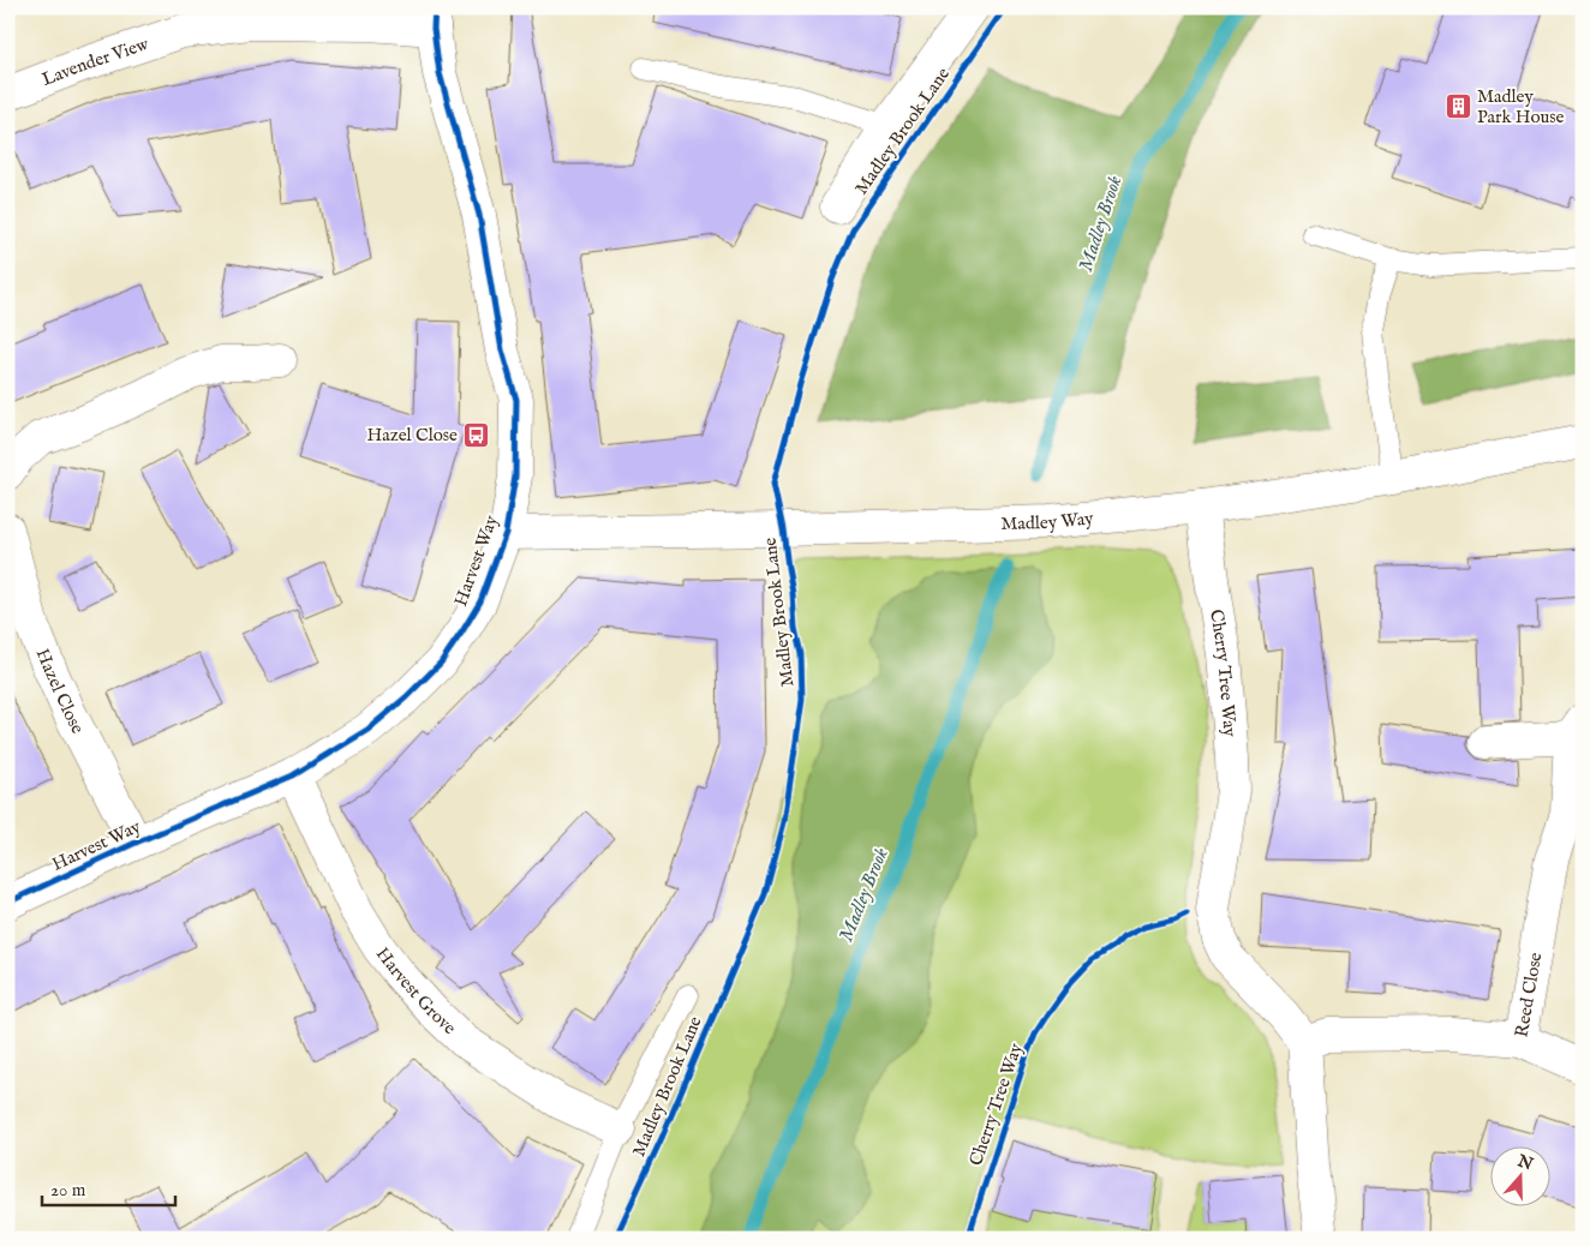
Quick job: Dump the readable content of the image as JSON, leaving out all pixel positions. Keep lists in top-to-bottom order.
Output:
{
  "streets": {
    "street": [
      "Lavender View",
      "Madley Brook Lane",
      "Madley Way",
      "Harvest Way",
      "Cherry Tree Way",
      "Hazel Close",
      "Harvest Grove",
      "Reed Close"
    ]
  },
  "crossings": [
    ["Lavender View", "Harvest Way"],
    ["Madley Way", "Harvest Way"],
    ["Madley Way", "Cherry Tree Way"],
    ["Harvest Way", "Hazel Close"],
    ["Harvest Way", "Harvest Grove"],
    ["Cherry Tree Way", "Reed Close"]
  ],
  "water": ["Madley Brook"],
  "places": {
    "building": ["Madley Park House"],
    "bus stop": ["Hazel Close"]
  },
  "scale_bar": "20 m",
  "north": "top"
}
